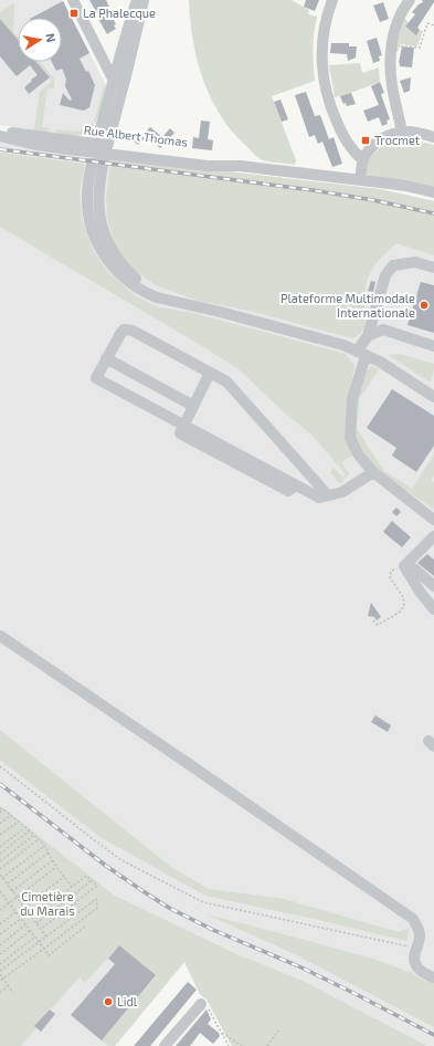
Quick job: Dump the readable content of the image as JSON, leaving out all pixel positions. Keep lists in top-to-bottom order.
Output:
{
  "streets": {
    "street": ["Rue Albert Thomas"]
  },
  "parks": ["Cimetière du Marais"],
  "places": {
    "transit": ["La Phalecque", "Trocmet"],
    "other": ["Plateforme Multimodale Internationale", "Lidl"]
  },
  "north": "right"
}
